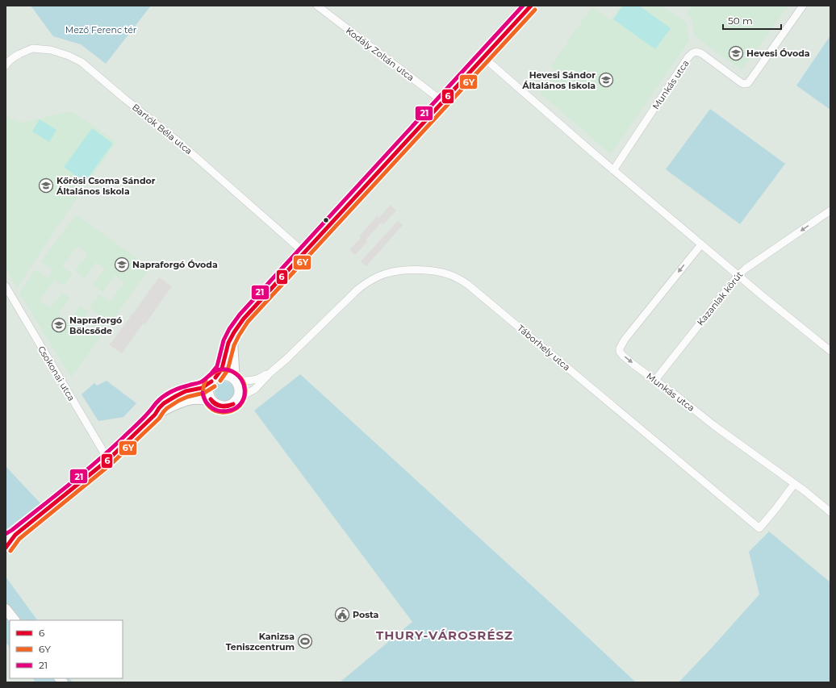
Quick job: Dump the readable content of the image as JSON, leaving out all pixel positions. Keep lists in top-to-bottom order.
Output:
{
  "streets": {
    "street": [
      "Kodály Zoltán utca",
      "Munkás utca",
      "Bartók Béla utca",
      "Kazanlak körút",
      "Táborhely utca",
      "Csokonai utca"
    ]
  },
  "crossings": [
    ["Munkás utca", "Kazanlak körút"],
    ["Munkás utca", "Táborhely utca"]
  ],
  "one_way": ["Kazanlak körút"],
  "districts": ["THURY-VÁROSRÉSZ"],
  "parks": ["Mező Ferenc tér"],
  "places": {
    "school or university": [
      "Hevesi Óvoda",
      "Hevesi Sándor Általános Iskola",
      "Kőrösi Csoma Sándor Általános Iskola",
      "Napraforgó Óvoda",
      "Napraforgó Bölcsőde"
    ],
    "public building": ["Posta"],
    "sports": ["Kanizsa Teniszcentrum"]
  },
  "lines": ["transit line 6", "transit line 21", "transit line 6Y"],
  "legend": ["6", "6Y", "21"],
  "scale_bar": "50 m"
}
